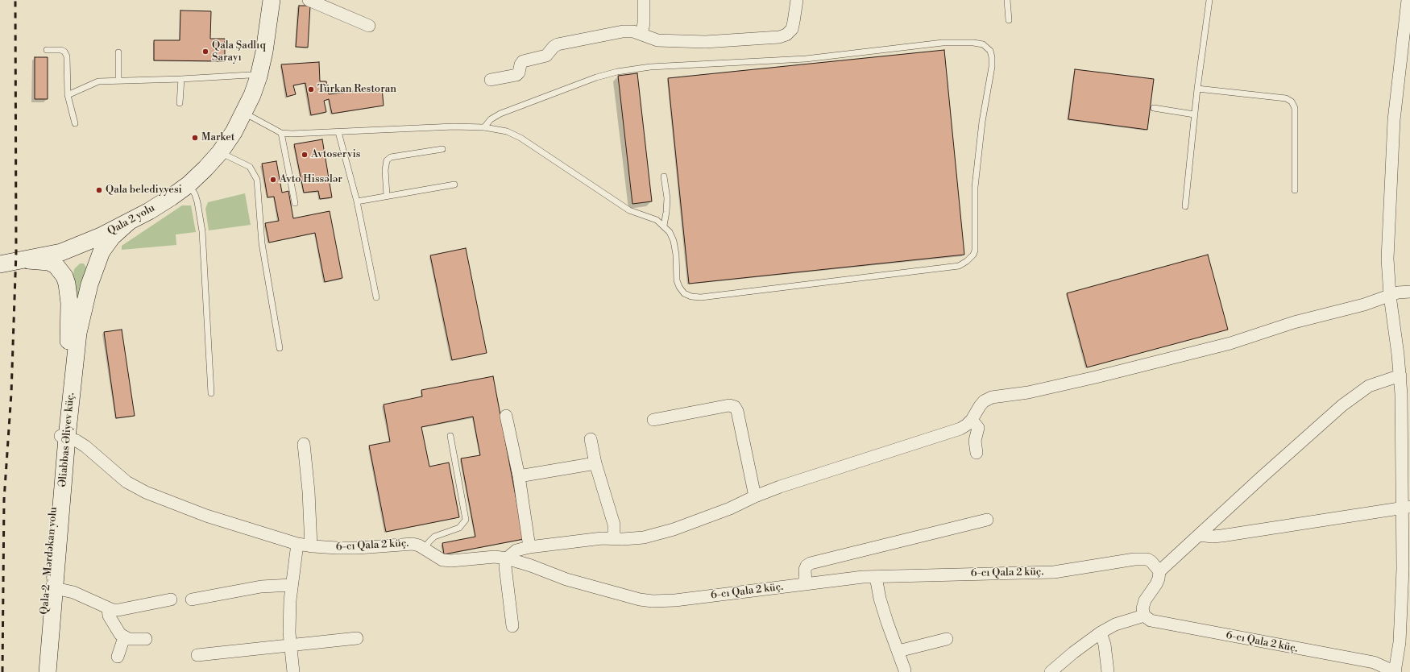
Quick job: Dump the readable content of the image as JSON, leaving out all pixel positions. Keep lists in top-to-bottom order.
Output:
{
  "streets": {
    "main road": ["Qala 2 yolu", "Əliabbas Əliyev küç.", "Qala 2 - Mərdəkan yolu"],
    "street": ["6-cı Qala 2 küç."]
  },
  "crossings": [
    ["Qala 2 yolu", "Əliabbas Əliyev küç."],
    ["Əliabbas Əliyev küç.", "6-cı Qala 2 küç."],
    ["Əliabbas Əliyev küç.", "Qala 2 - Mərdəkan yolu"],
    ["6-cı Qala 2 küç.", "Qala 2 - Mərdəkan yolu"]
  ],
  "places": [
    "Qala Şadlıq Sarayı",
    "Türkan Restoran",
    "Market",
    "Avtoservis",
    "Avto Hissələr",
    "Qala belediyyesi"
  ]
}
